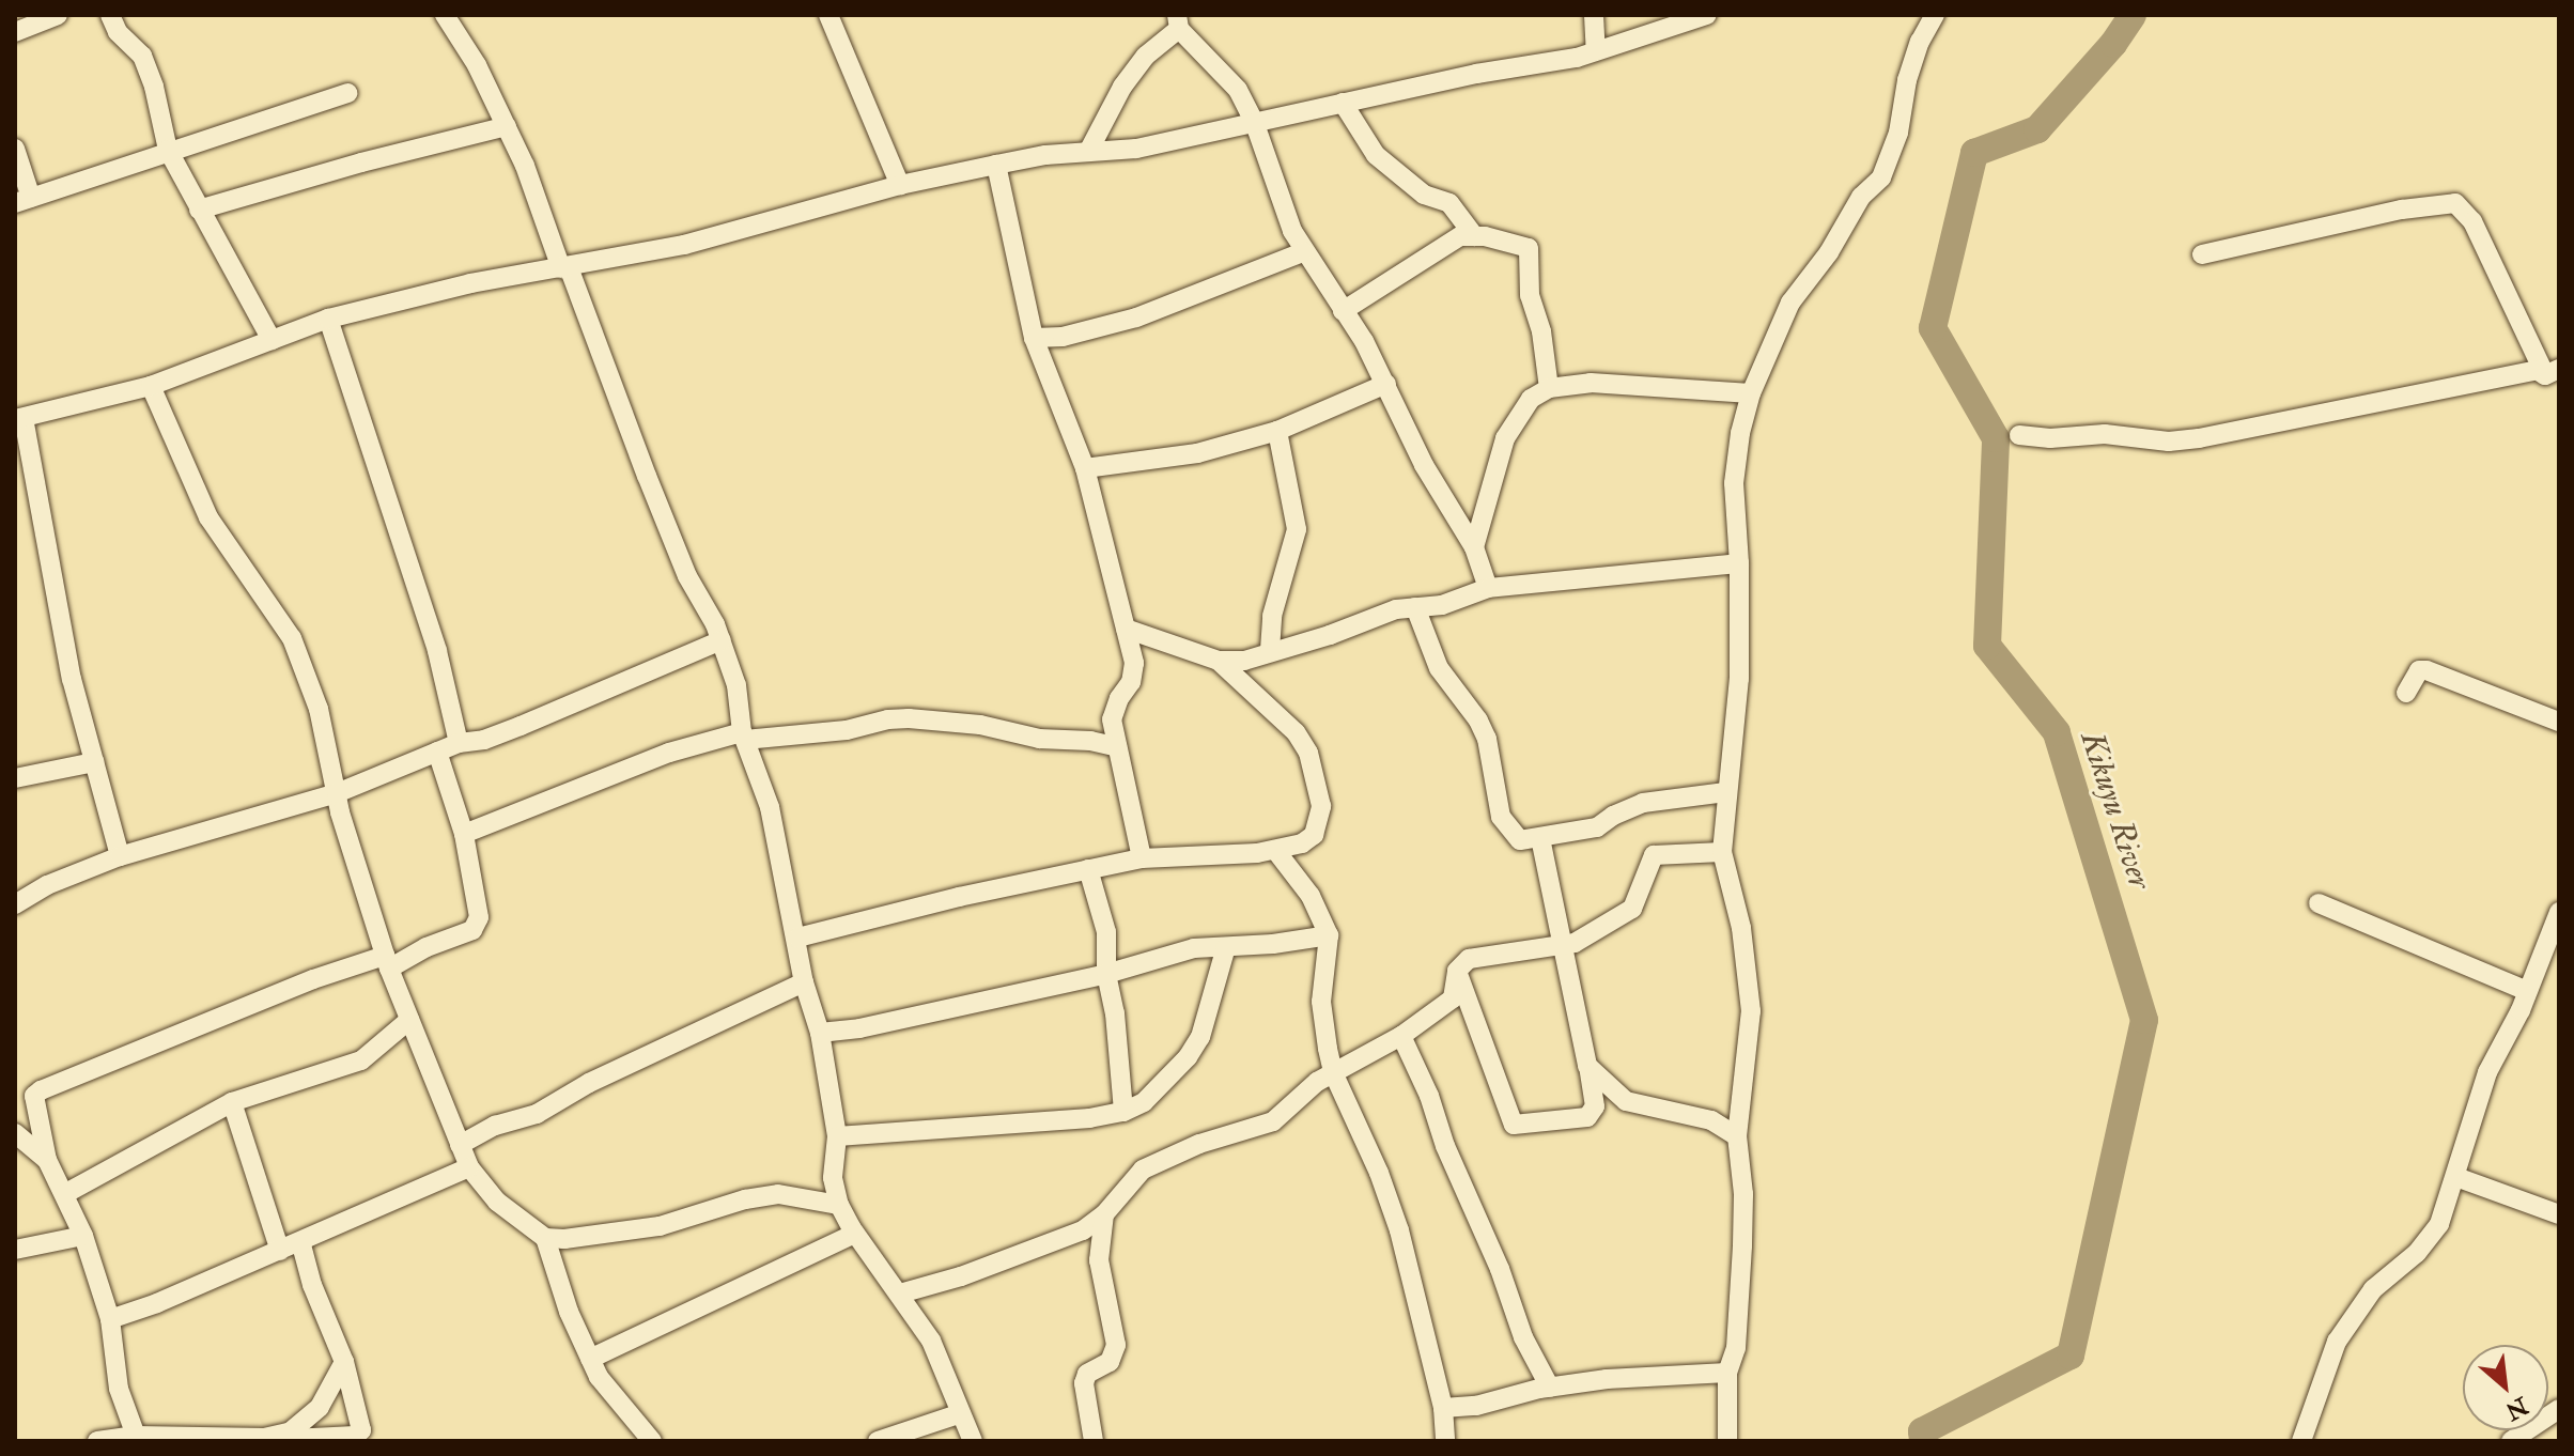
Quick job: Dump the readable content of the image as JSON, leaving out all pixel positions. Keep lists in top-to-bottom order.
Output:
{
  "water": ["Kikuyu River"],
  "north": "bottom right"
}
